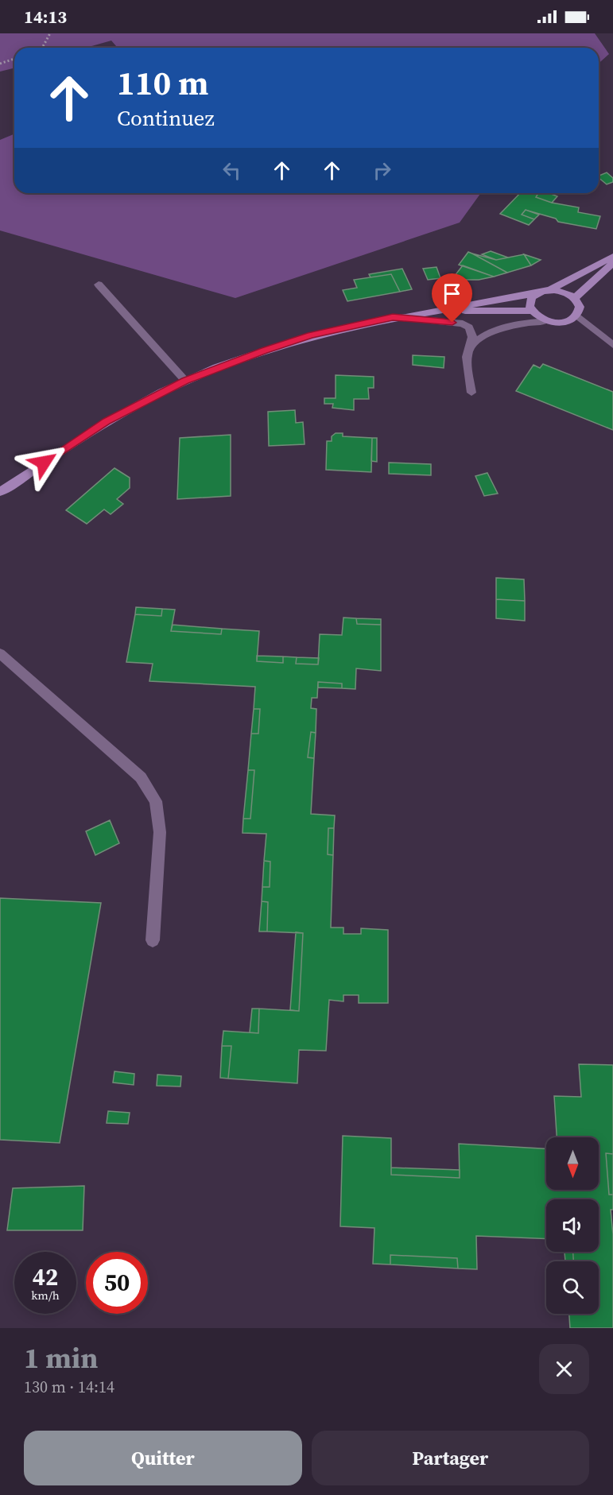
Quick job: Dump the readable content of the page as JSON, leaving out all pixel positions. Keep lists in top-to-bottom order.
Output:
{
  "north": "bottom",
  "page": {
    "status": "14:13",
    "turn": ["110 m", "Continuez"],
    "speed": "42 km/h",
    "limit": "50",
    "heading": ["1 min", "130 m · 14:14"],
    "buttons": ["Quitter", "Partager"]
  }
}
